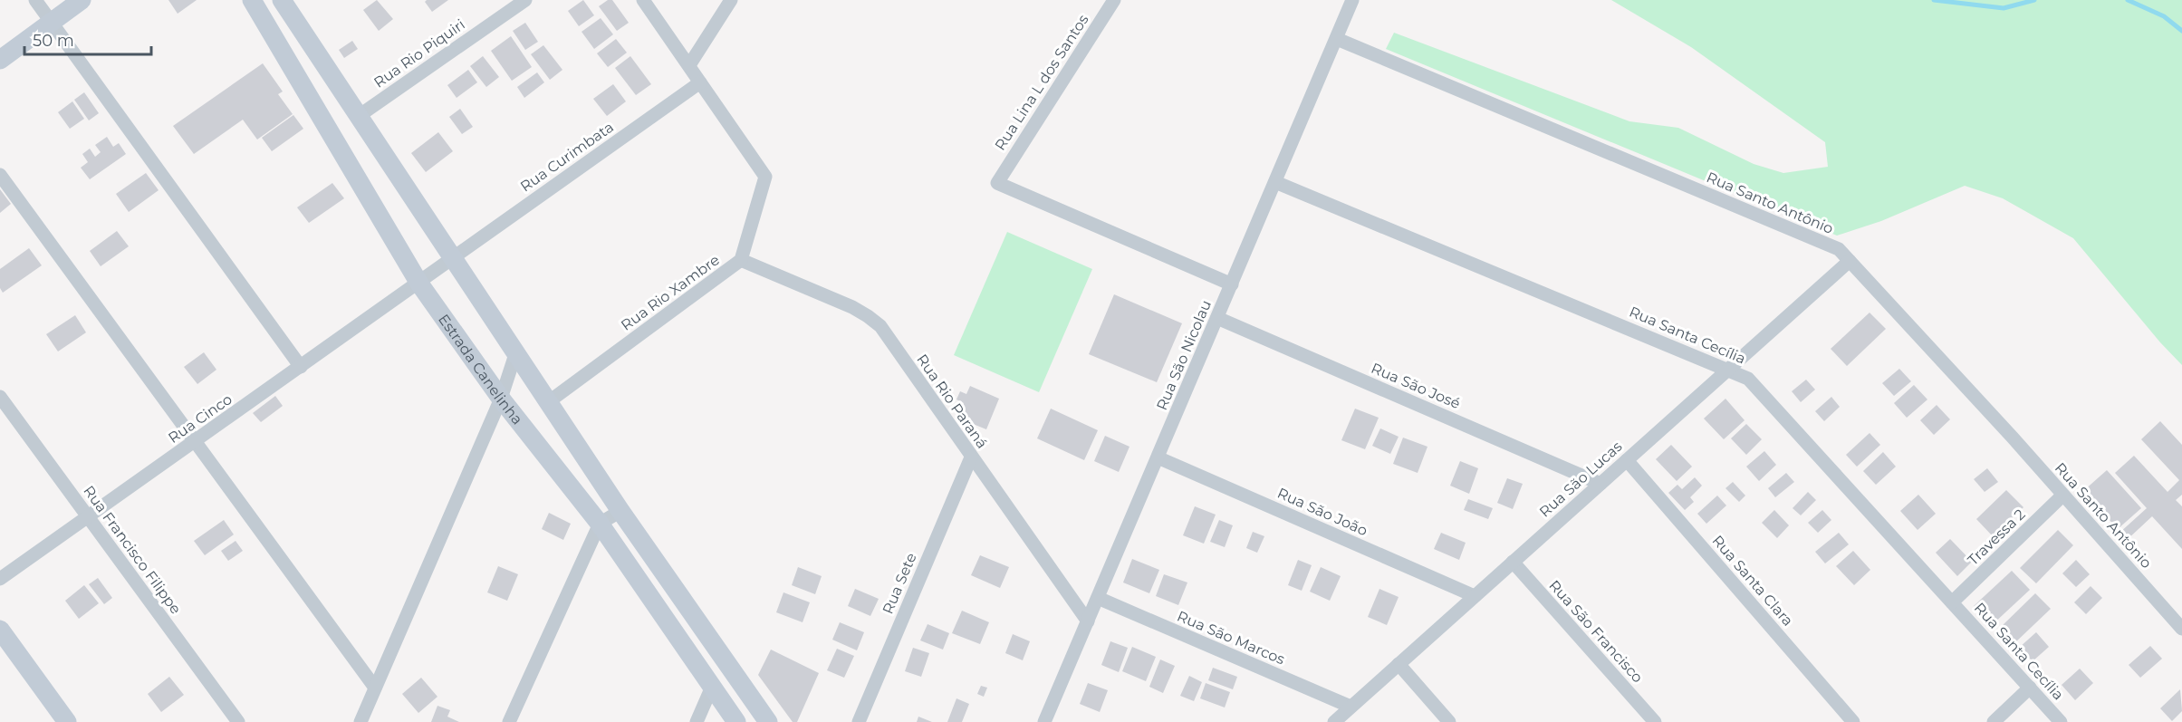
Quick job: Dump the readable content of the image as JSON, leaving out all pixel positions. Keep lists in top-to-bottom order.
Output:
{
  "streets": {
    "street": [
      "Rua Rio Piquiri",
      "Rua Lina L dos Santos",
      "Rua Curimbata",
      "Rua Santo Antônio",
      "Rua Rio Xambre",
      "Rua Santa Cecília",
      "Rua São Nicolau",
      "Estrada Canelinha",
      "Rua São José",
      "Rua Rio Paraná",
      "Rua Cinco",
      "Rua São Lucas",
      "Rua São João",
      "Travessa 2",
      "Rua Francisco Filippe",
      "Rua Santa Clara",
      "Rua Sete",
      "Rua São Francisco",
      "Rua São Marcos"
    ]
  },
  "crossings": [
    ["Rua Lina L dos Santos", "Rua São Nicolau"],
    ["Rua Curimbata", "Rua Rio Xambre"],
    ["Rua Curimbata", "Estrada Canelinha"],
    ["Rua Curimbata", "Rua Cinco"],
    ["Rua Santo Antônio", "Rua São Nicolau"],
    ["Rua Santo Antônio", "Rua São Lucas"],
    ["Rua Santo Antônio", "Travessa 2"],
    ["Rua Rio Xambre", "Rua Rio Paraná"],
    ["Rua Santa Cecília", "Rua São Nicolau"],
    ["Rua Santa Cecília", "Rua São Lucas"],
    ["Rua Santa Cecília", "Travessa 2"],
    ["Rua São Nicolau", "Rua São José"],
    ["Rua São Nicolau", "Rua Rio Paraná"],
    ["Rua São Nicolau", "Rua São João"],
    ["Rua São Nicolau", "Rua São Marcos"],
    ["Estrada Canelinha", "Rua Cinco"],
    ["Rua São José", "Rua São Lucas"],
    ["Rua Rio Paraná", "Rua Sete"],
    ["Rua Cinco", "Rua Francisco Filippe"],
    ["Rua São Lucas", "Rua São João"],
    ["Rua São Lucas", "Rua Santa Clara"],
    ["Rua São Lucas", "Rua São Francisco"],
    ["Rua São Lucas", "Rua São Marcos"]
  ],
  "scale_bar": "50 m"
}
